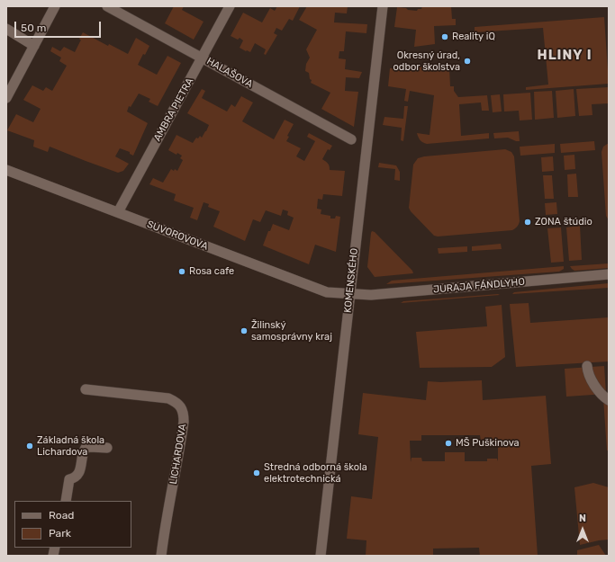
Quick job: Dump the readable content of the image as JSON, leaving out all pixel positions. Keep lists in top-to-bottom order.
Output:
{
  "streets": {
    "street": [
      "HALAŠOVA",
      "AMBRA PIETRA",
      "SUVOROVOVA",
      "KOMENSKÉHO",
      "JURAJA FÁNDLYHO",
      "LICHARDOVA"
    ]
  },
  "crossings": [
    ["HALAŠOVA", "AMBRA PIETRA"],
    ["AMBRA PIETRA", "SUVOROVOVA"],
    ["SUVOROVOVA", "KOMENSKÉHO"],
    ["SUVOROVOVA", "JURAJA FÁNDLYHO"],
    ["KOMENSKÉHO", "JURAJA FÁNDLYHO"]
  ],
  "districts": ["HLINY I"],
  "places": [
    "Reality iQ",
    "Okresný úrad, odbor školstva",
    "ZONA štúdio",
    "Rosa cafe",
    "Žilinský samosprávny kraj",
    "MŠ Puškinova",
    "Základná škola Lichardova",
    "Stredná odborná škola elektrotechnická"
  ],
  "legend": ["Road", "Park"],
  "scale_bar": "50 m",
  "north": "top"
}
